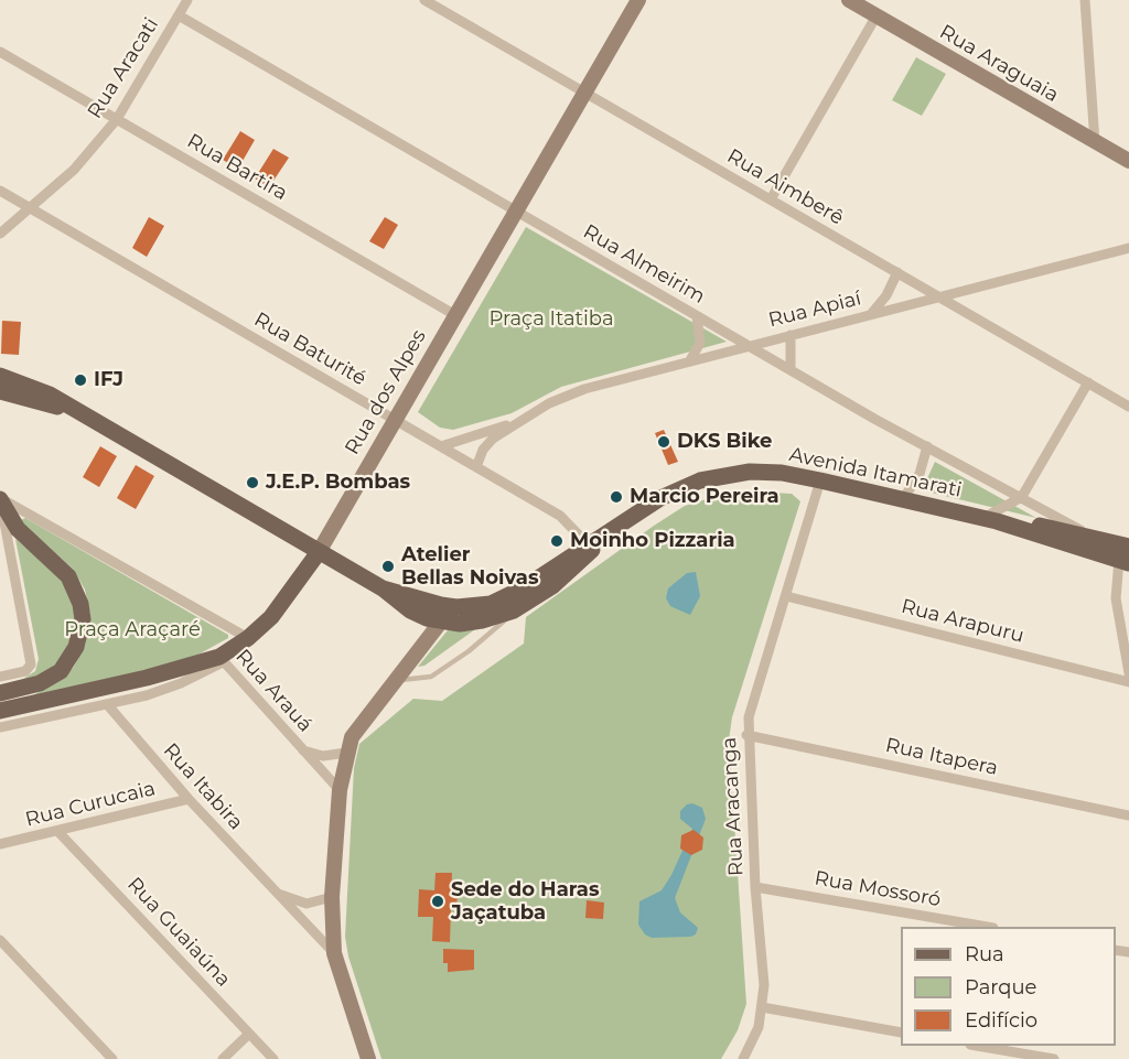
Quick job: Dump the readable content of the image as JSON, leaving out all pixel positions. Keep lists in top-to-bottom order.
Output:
{
  "streets": {
    "main road": ["Rua dos Alpes", "Avenida Itamarati"],
    "street": [
      "Rua Araguaia",
      "Rua Aracati",
      "Rua Bartira",
      "Rua Aimberê",
      "Rua Almeirim",
      "Rua Apiaí",
      "Rua Baturité",
      "Rua Arapuru",
      "Rua Arauá",
      "Rua Itapera",
      "Rua Itabira",
      "Rua Curucaia",
      "Rua Aracanga",
      "Rua Mossoró",
      "Rua Guaiaúna"
    ]
  },
  "crossings": [
    ["Rua Aracati", "Rua Bartira"],
    ["Rua Aracati", "Rua Almeirim"],
    ["Rua Aracati", "Rua Baturité"],
    ["Rua Bartira", "Rua dos Alpes"],
    ["Rua Aimberê", "Rua Apiaí"],
    ["Rua Aimberê", "Rua dos Alpes"],
    ["Rua Almeirim", "Rua Apiaí"],
    ["Rua Almeirim", "Rua dos Alpes"],
    ["Rua Almeirim", "Avenida Itamarati"],
    ["Rua Apiaí", "Rua Baturité"],
    ["Rua Baturité", "Rua dos Alpes"],
    ["Rua Baturité", "Avenida Itamarati"],
    ["Rua dos Alpes", "Avenida Itamarati"],
    ["Rua dos Alpes", "Rua Arauá"],
    ["Rua dos Alpes", "Rua Itabira"],
    ["Avenida Itamarati", "Rua Aracanga"],
    ["Rua Arapuru", "Rua Aracanga"],
    ["Rua Itapera", "Rua Aracanga"],
    ["Rua Itabira", "Rua Curucaia"],
    ["Rua Curucaia", "Rua Guaiaúna"],
    ["Rua Aracanga", "Rua Mossoró"]
  ],
  "parks": ["Praça Itatiba", "Praça Araçaré"],
  "places": [
    "IFJ",
    "DKS Bike",
    "J.E.P. Bombas",
    "Marcio Pereira",
    "Moinho Pizzaria",
    "Atelier Bellas Noivas",
    "Sede do Haras Jaçatuba"
  ],
  "legend": ["Rua", "Parque", "Edifício"]
}
